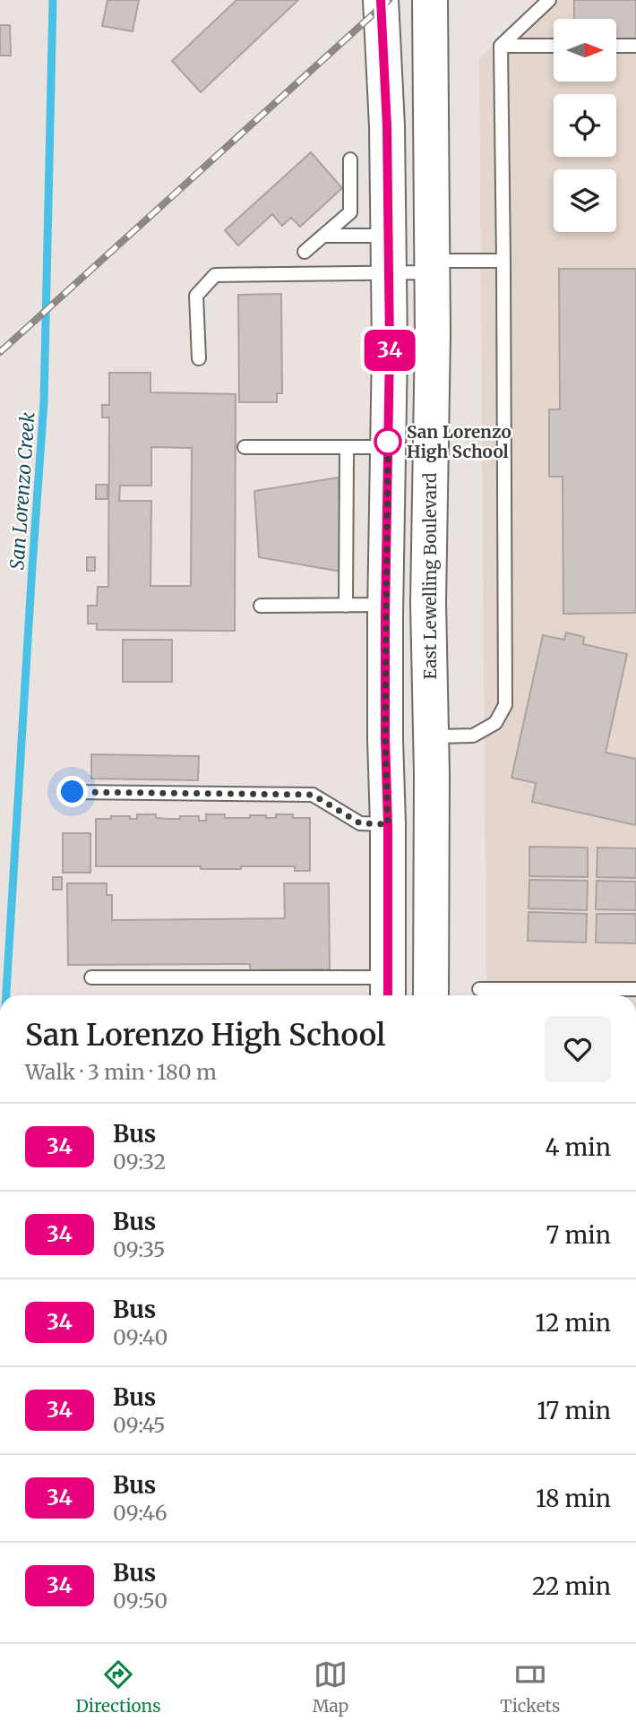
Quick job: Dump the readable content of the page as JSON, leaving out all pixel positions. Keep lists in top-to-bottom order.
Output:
{
  "streets": {
    "main road": ["East Lewelling Boulevard"]
  },
  "water": ["San Lorenzo Creek"],
  "places": ["San Lorenzo High School"],
  "lines": ["bus line 34"],
  "north": "right",
  "page": {
    "on_map": "34",
    "heading": ["San Lorenzo High School", "Walk · 3 min · 180 m"],
    "list": [
      {
        "mark": "34",
        "name": "Bus",
        "note": "09:32",
        "value": "4 min"
      },
      {
        "mark": "34",
        "name": "Bus",
        "note": "09:35",
        "value": "7 min"
      },
      {
        "mark": "34",
        "name": "Bus",
        "note": "09:40",
        "value": "12 min"
      },
      {
        "mark": "34",
        "name": "Bus",
        "note": "09:45",
        "value": "17 min"
      },
      {
        "mark": "34",
        "name": "Bus",
        "note": "09:46",
        "value": "18 min"
      },
      {
        "mark": "34",
        "name": "Bus",
        "note": "09:50",
        "value": "22 min"
      }
    ],
    "tabs": ["Directions", "Map", "Tickets"]
  }
}
